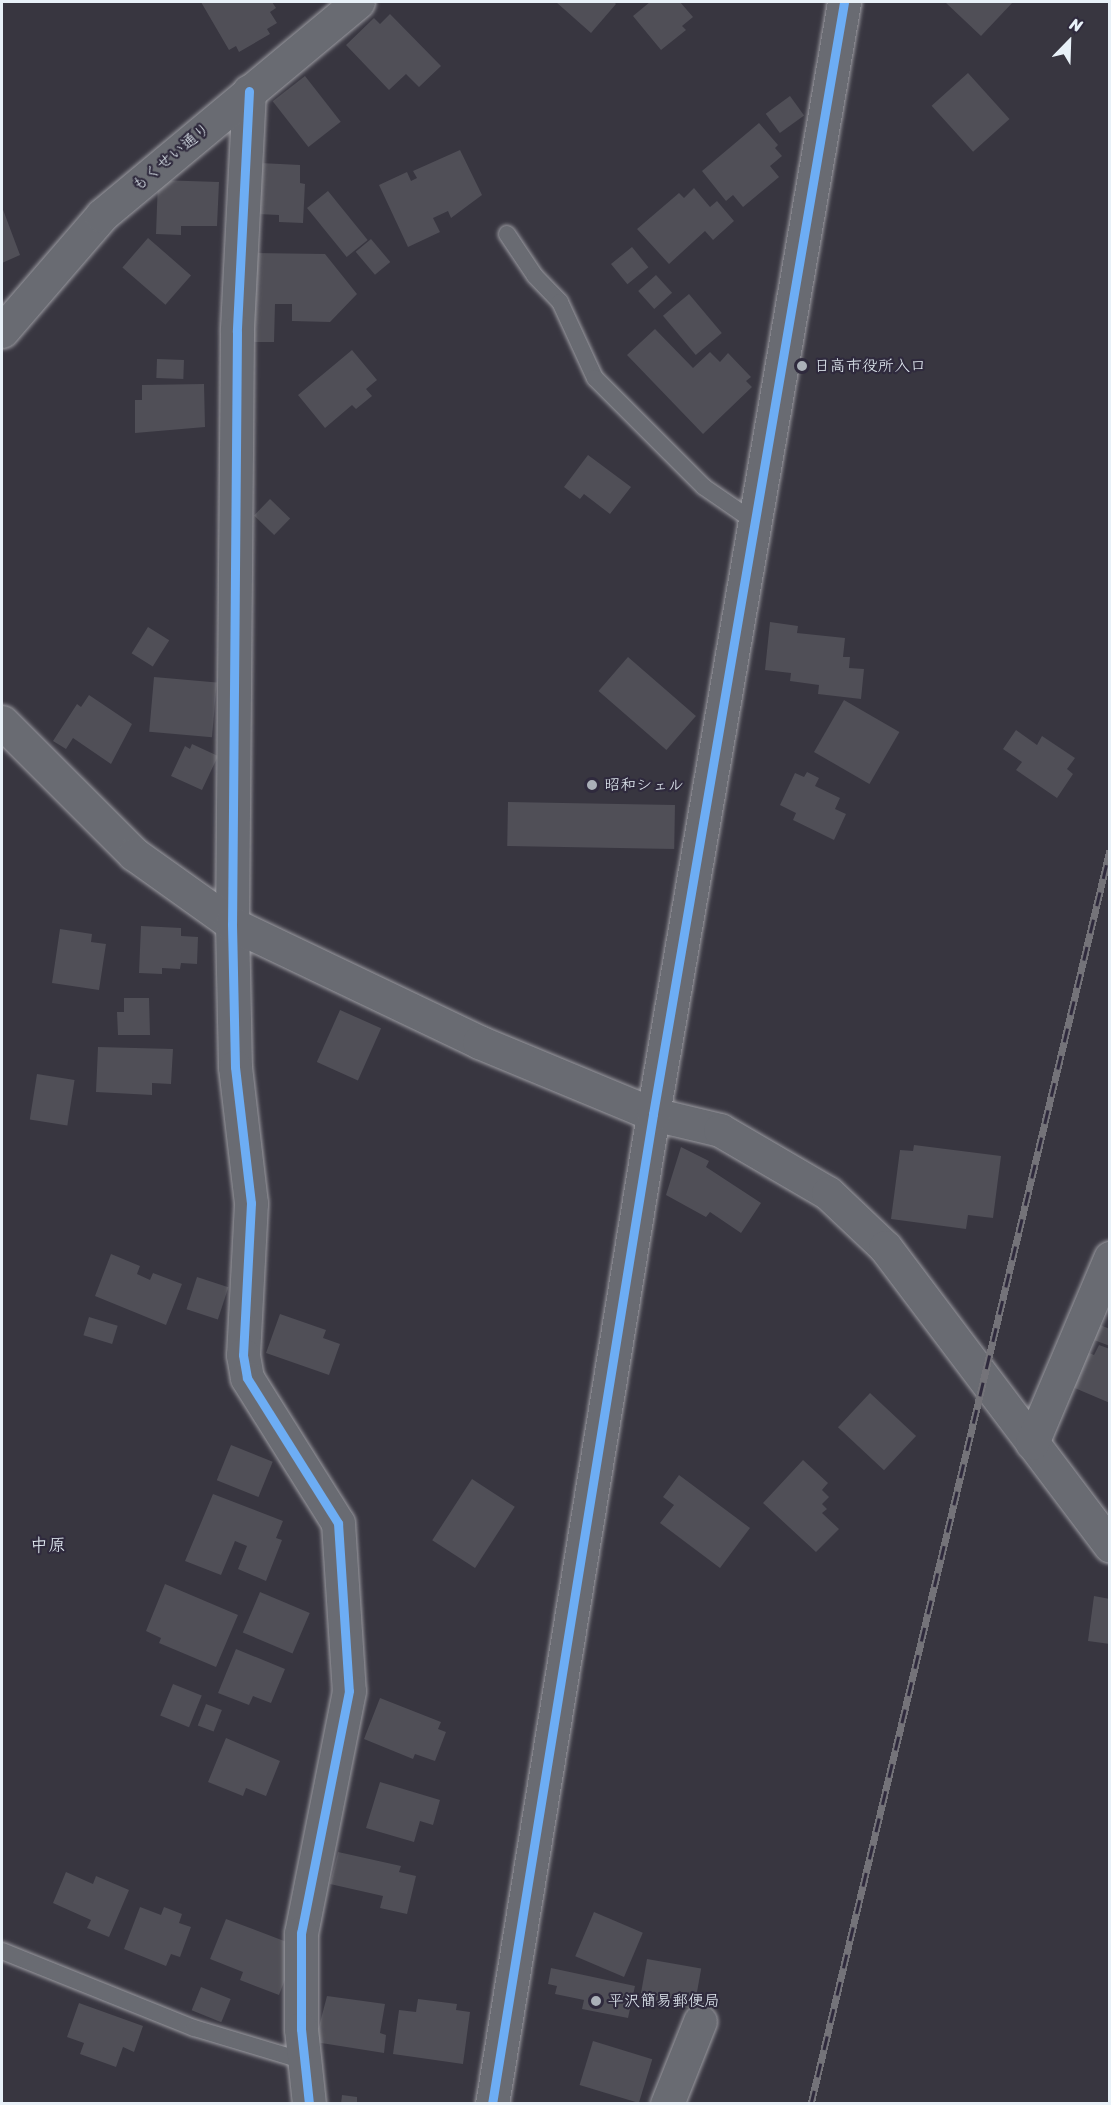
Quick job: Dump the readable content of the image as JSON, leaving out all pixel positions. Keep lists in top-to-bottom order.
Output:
{
  "streets": {
    "street": ["もくせい通り"]
  },
  "districts": ["中原"],
  "places": ["日高市役所入口", "昭和シェル", "平沢簡易郵便局"],
  "north": "top right"
}
